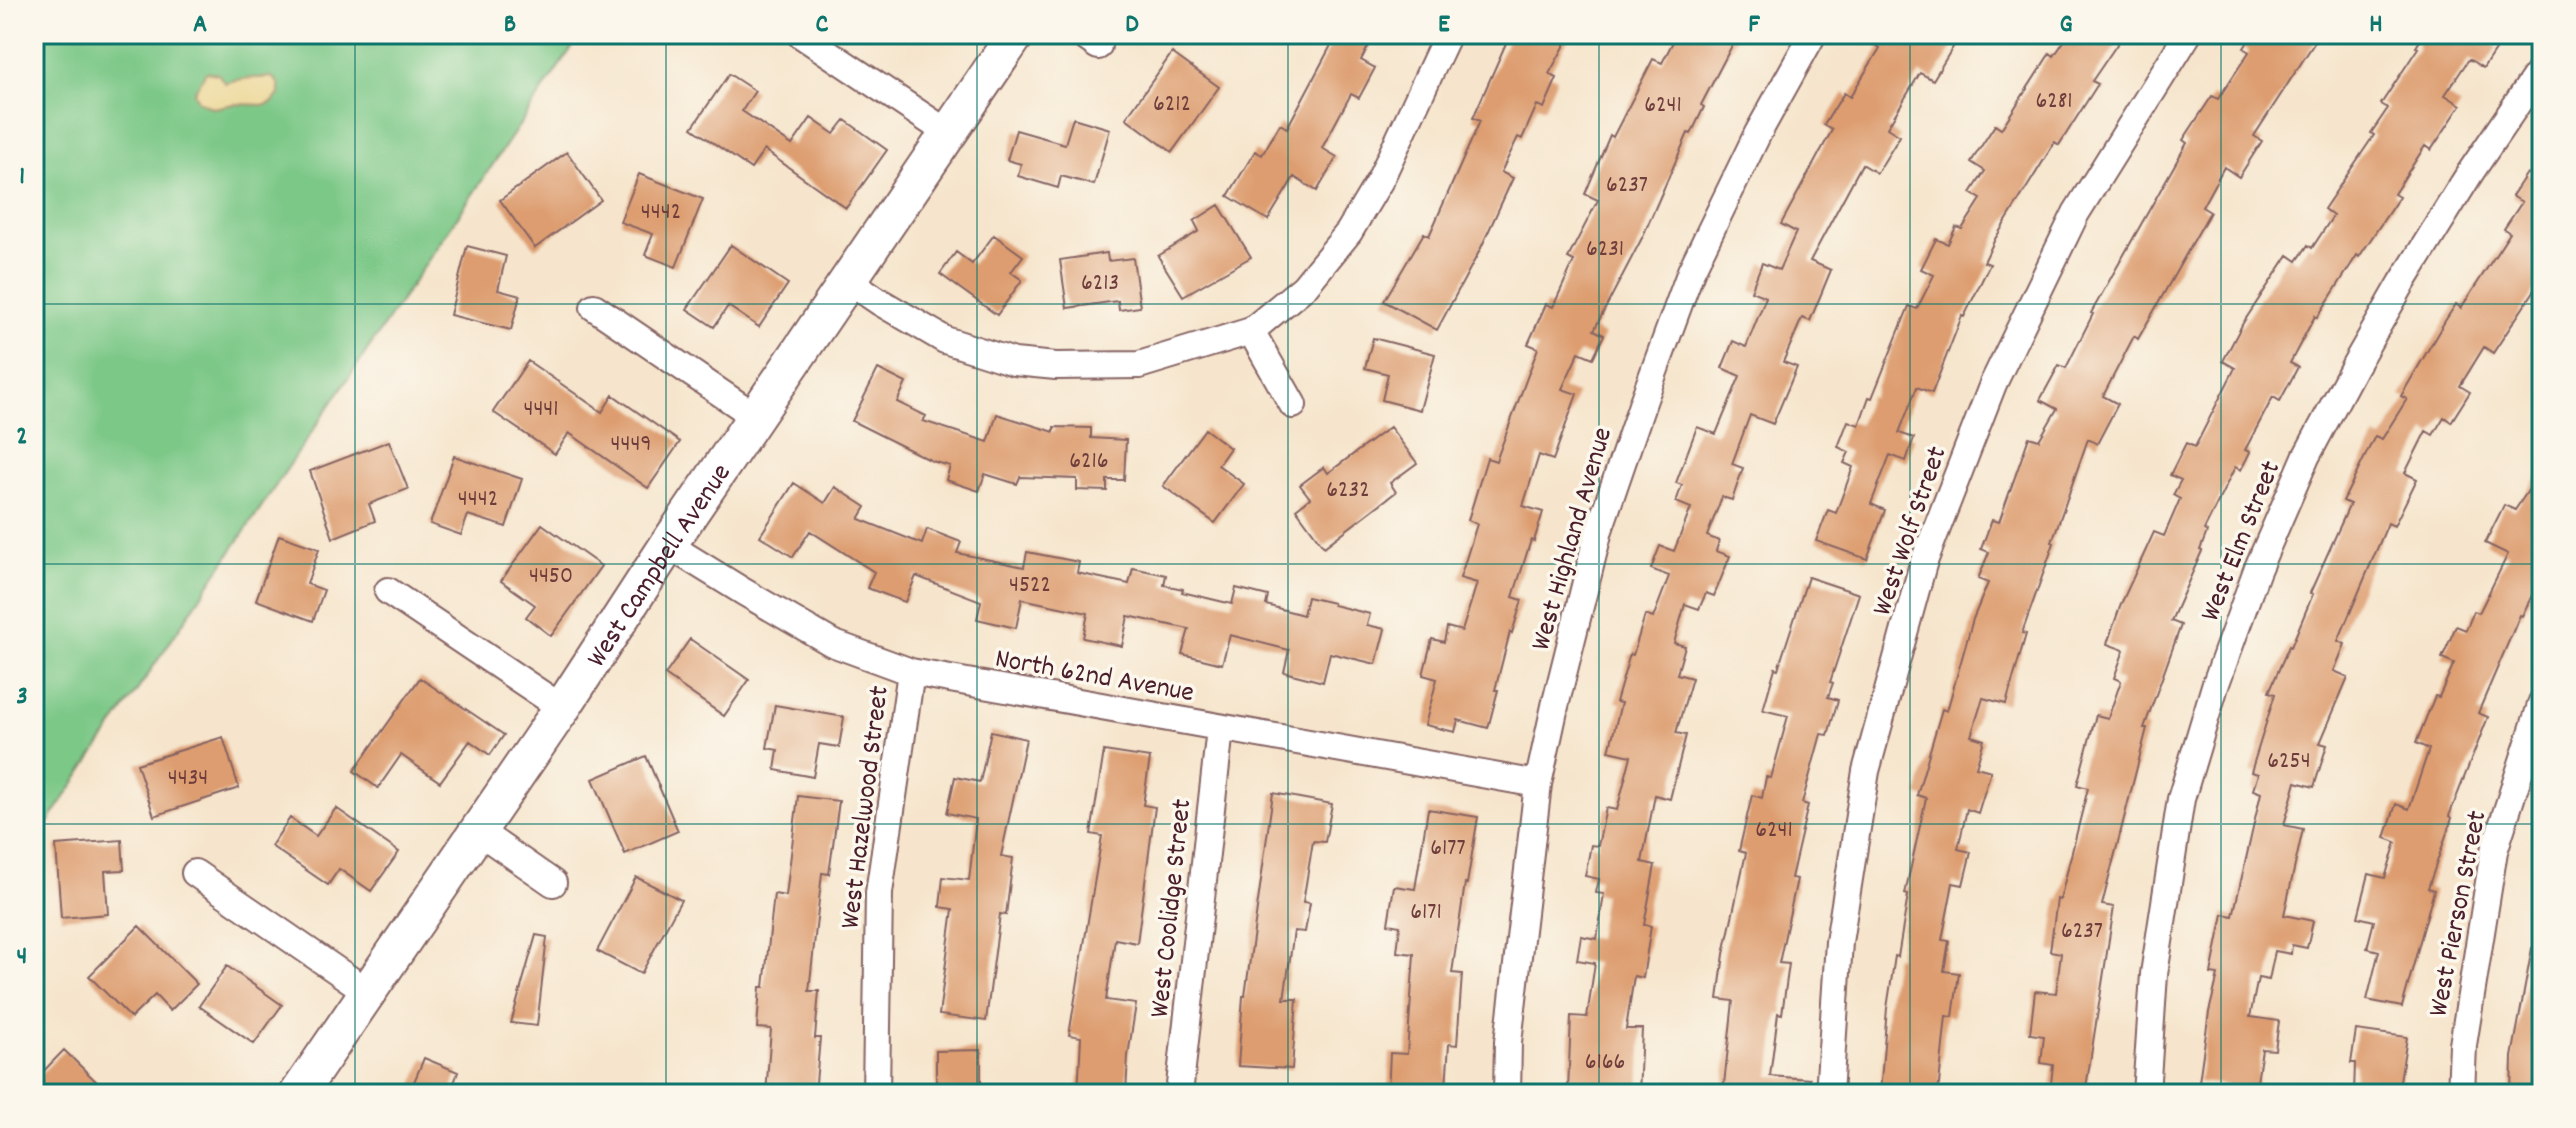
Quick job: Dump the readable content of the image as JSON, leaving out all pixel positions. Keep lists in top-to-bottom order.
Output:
{
  "streets": {
    "street": [
      "West Wolf Street",
      "West Highland Avenue",
      "West Elm Street",
      "West Campbell Avenue",
      "North 62nd Avenue",
      "West Hazelwood Street",
      "West Coolidge Street",
      "West Pierson Street"
    ]
  },
  "crossings": [
    ["West Highland Avenue", "North 62nd Avenue"],
    ["West Campbell Avenue", "North 62nd Avenue"],
    ["North 62nd Avenue", "West Hazelwood Street"],
    ["North 62nd Avenue", "West Coolidge Street"]
  ],
  "house_numbers": [
    "6281",
    "6212",
    "6241",
    "6237",
    "4442",
    "6231",
    "6213",
    "4441",
    "4449",
    "6216",
    "6232",
    "4442",
    "4450",
    "4522",
    "6254",
    "4434",
    "6241",
    "6177",
    "6171",
    "6237",
    "6166"
  ],
  "grid": {
    "columns": [
      "A",
      "B",
      "C",
      "D",
      "E",
      "F",
      "G",
      "H"
    ],
    "rows": [
      "1",
      "2",
      "3",
      "4"
    ]
  }
}
